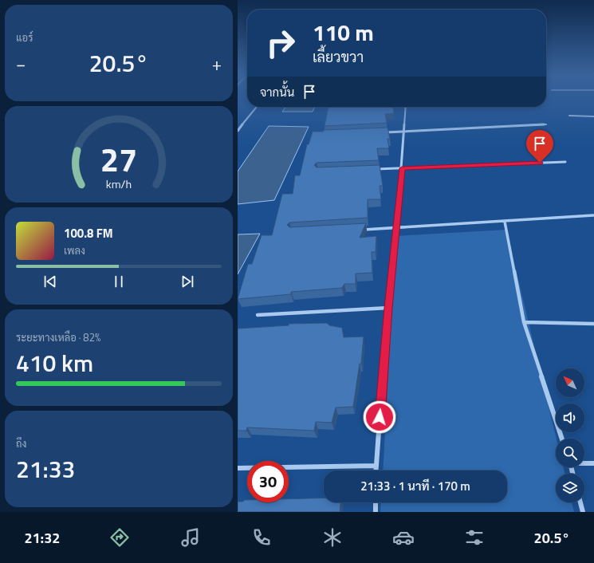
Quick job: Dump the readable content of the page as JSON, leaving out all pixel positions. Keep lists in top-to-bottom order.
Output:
{
  "north": "top left",
  "page": {
    "tile": [
      "แอร์",
      ["ระยะทางเหลือ · 82%", "410 km"],
      ["ถึง", "21:33"]
    ],
    "turn": ["110 m", "เลี้ยวขวา"],
    "heat": ["−", "20.5°", "+"],
    "then": "จากนั้น",
    "song": ["100.8 FM", "เพลง"],
    "limit": "30",
    "trip": "21:33 · 1 นาที · 170 m",
    "tabs": ["21:32", "20.5°"],
    "gauge": ["27", "km/h"]
  }
}
